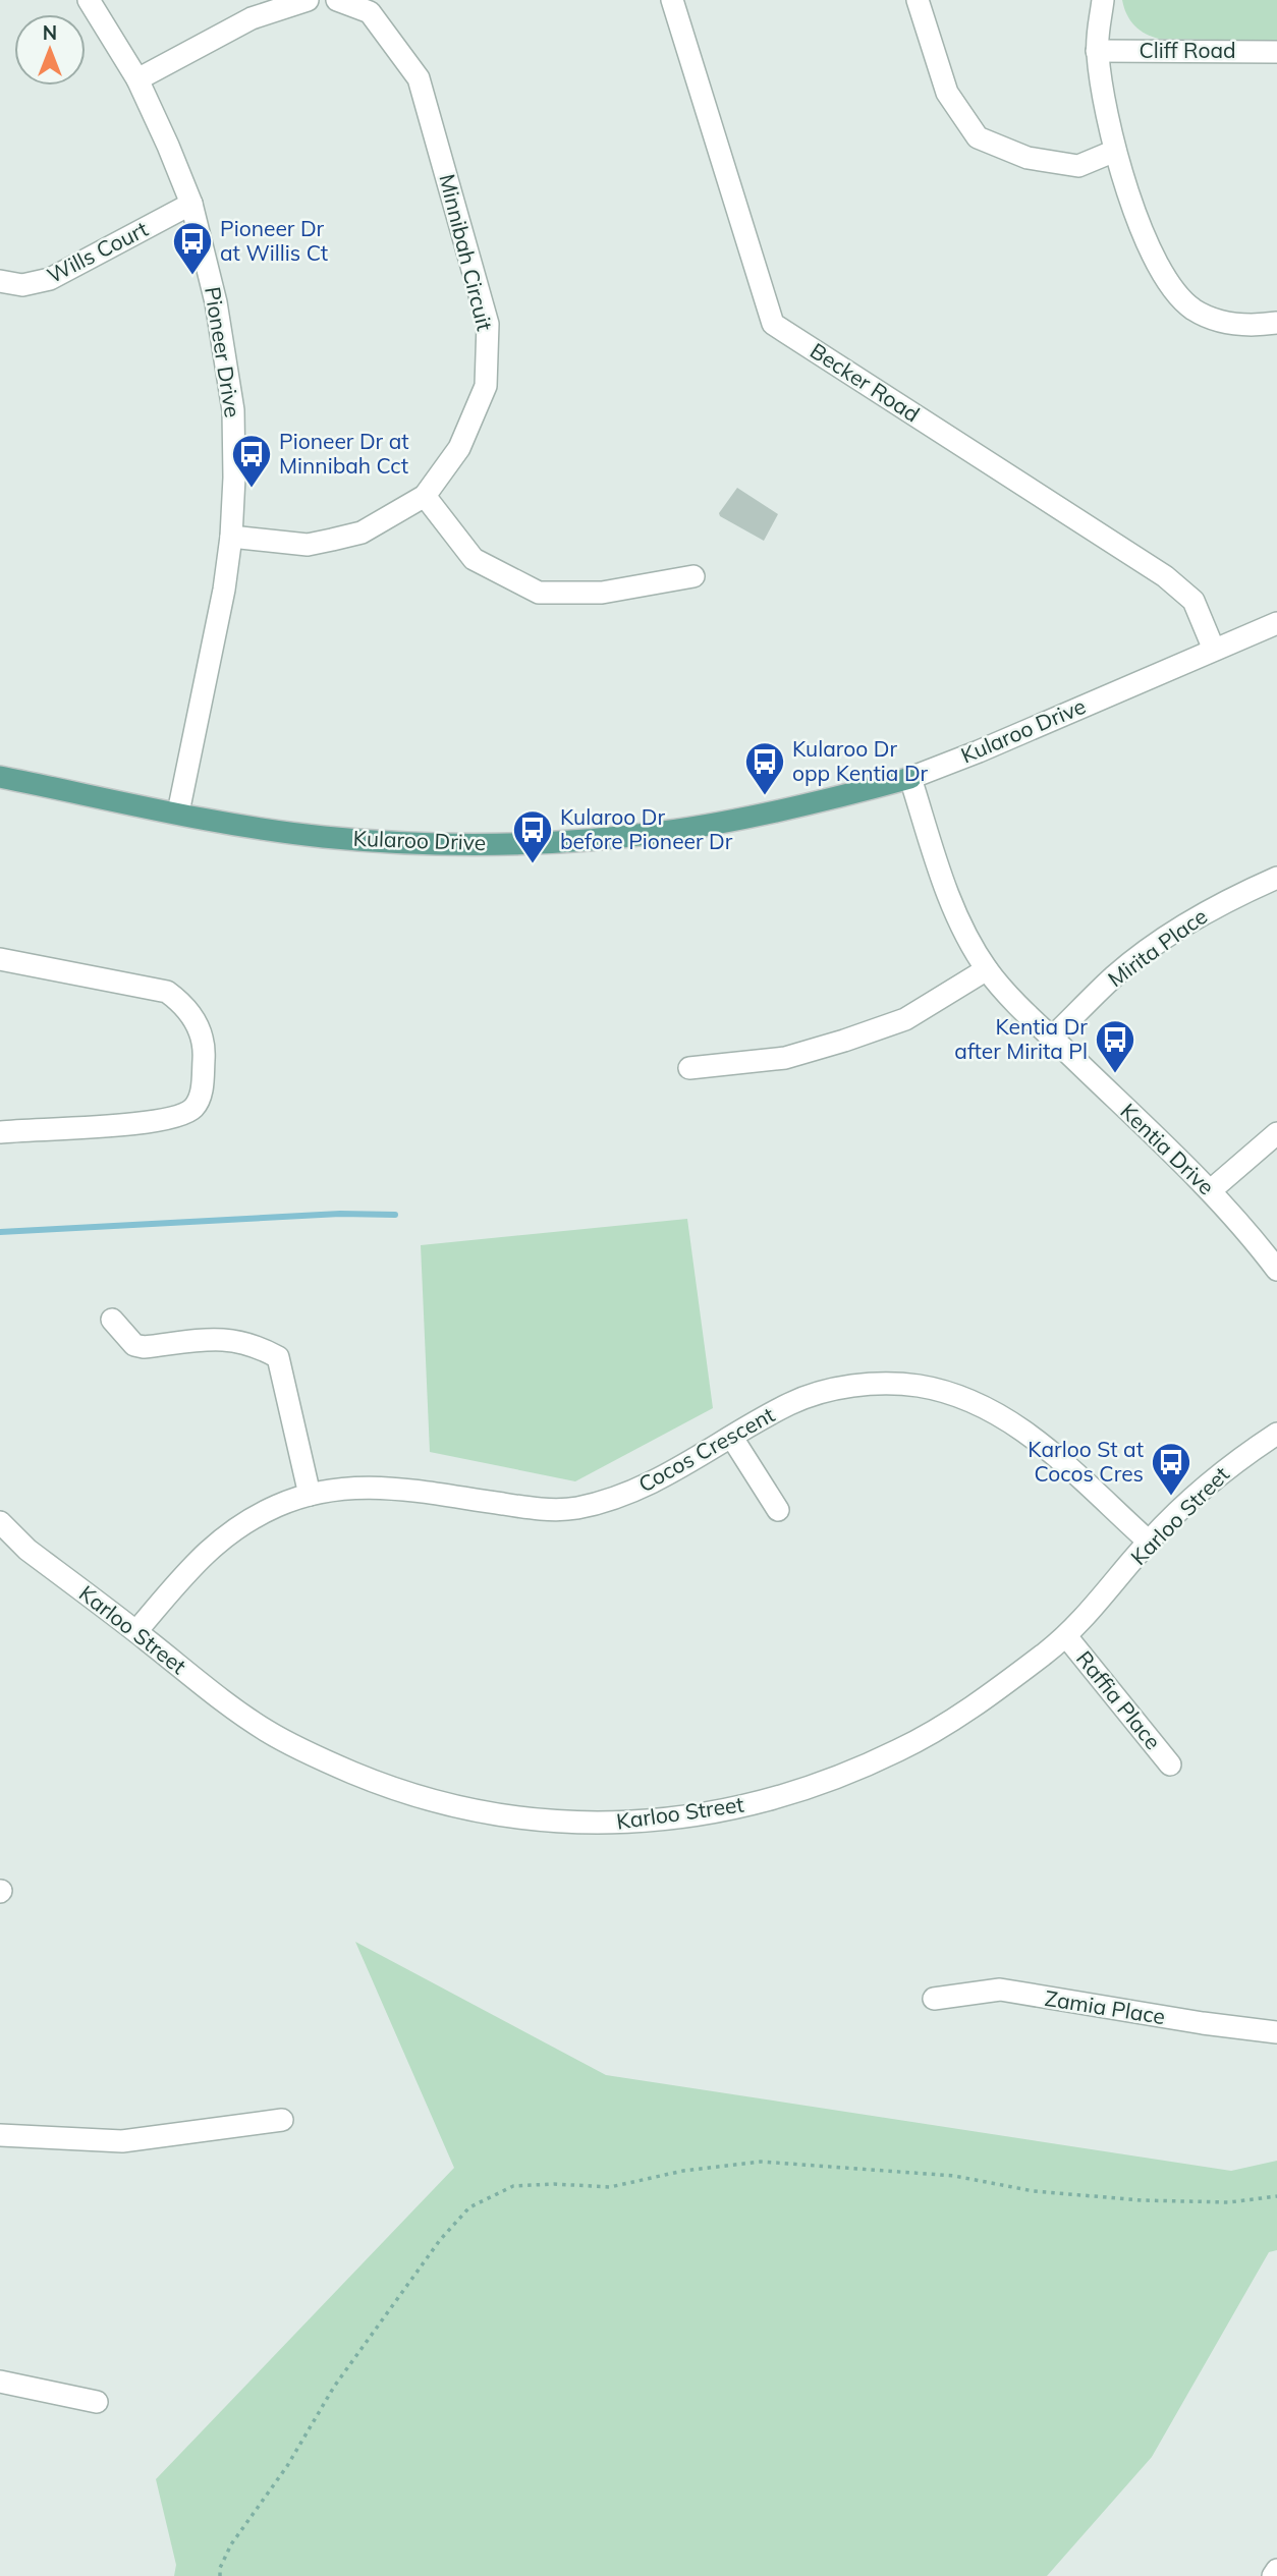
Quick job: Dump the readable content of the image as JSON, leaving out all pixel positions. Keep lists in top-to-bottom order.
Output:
{
  "streets": {
    "main road": ["Kularoo Drive"],
    "street": [
      "Cliff Road",
      "Wills Court",
      "Minnibah Circuit",
      "Pioneer Drive",
      "Becker Road",
      "Mirita Place",
      "Kentia Drive",
      "Cocos Crescent",
      "Karloo Street",
      "Raffia Place",
      "Zamia Place"
    ]
  },
  "crossings": [
    ["Wills Court", "Pioneer Drive"],
    ["Minnibah Circuit", "Pioneer Drive"],
    ["Pioneer Drive", "Kularoo Drive"],
    ["Becker Road", "Kularoo Drive"],
    ["Kularoo Drive", "Kentia Drive"],
    ["Mirita Place", "Kentia Drive"],
    ["Cocos Crescent", "Karloo Street"],
    ["Karloo Street", "Raffia Place"]
  ],
  "places": {
    "bus stop": [
      "Pioneer Dr at Willis Ct",
      "Pioneer Dr at Minnibah Cct",
      "Kularoo Dr opp Kentia Dr",
      "Kularoo Dr before Pioneer Dr",
      "Kentia Dr after Mirita Pl",
      "Karloo St at Cocos Cres"
    ]
  },
  "north": "top"
}
